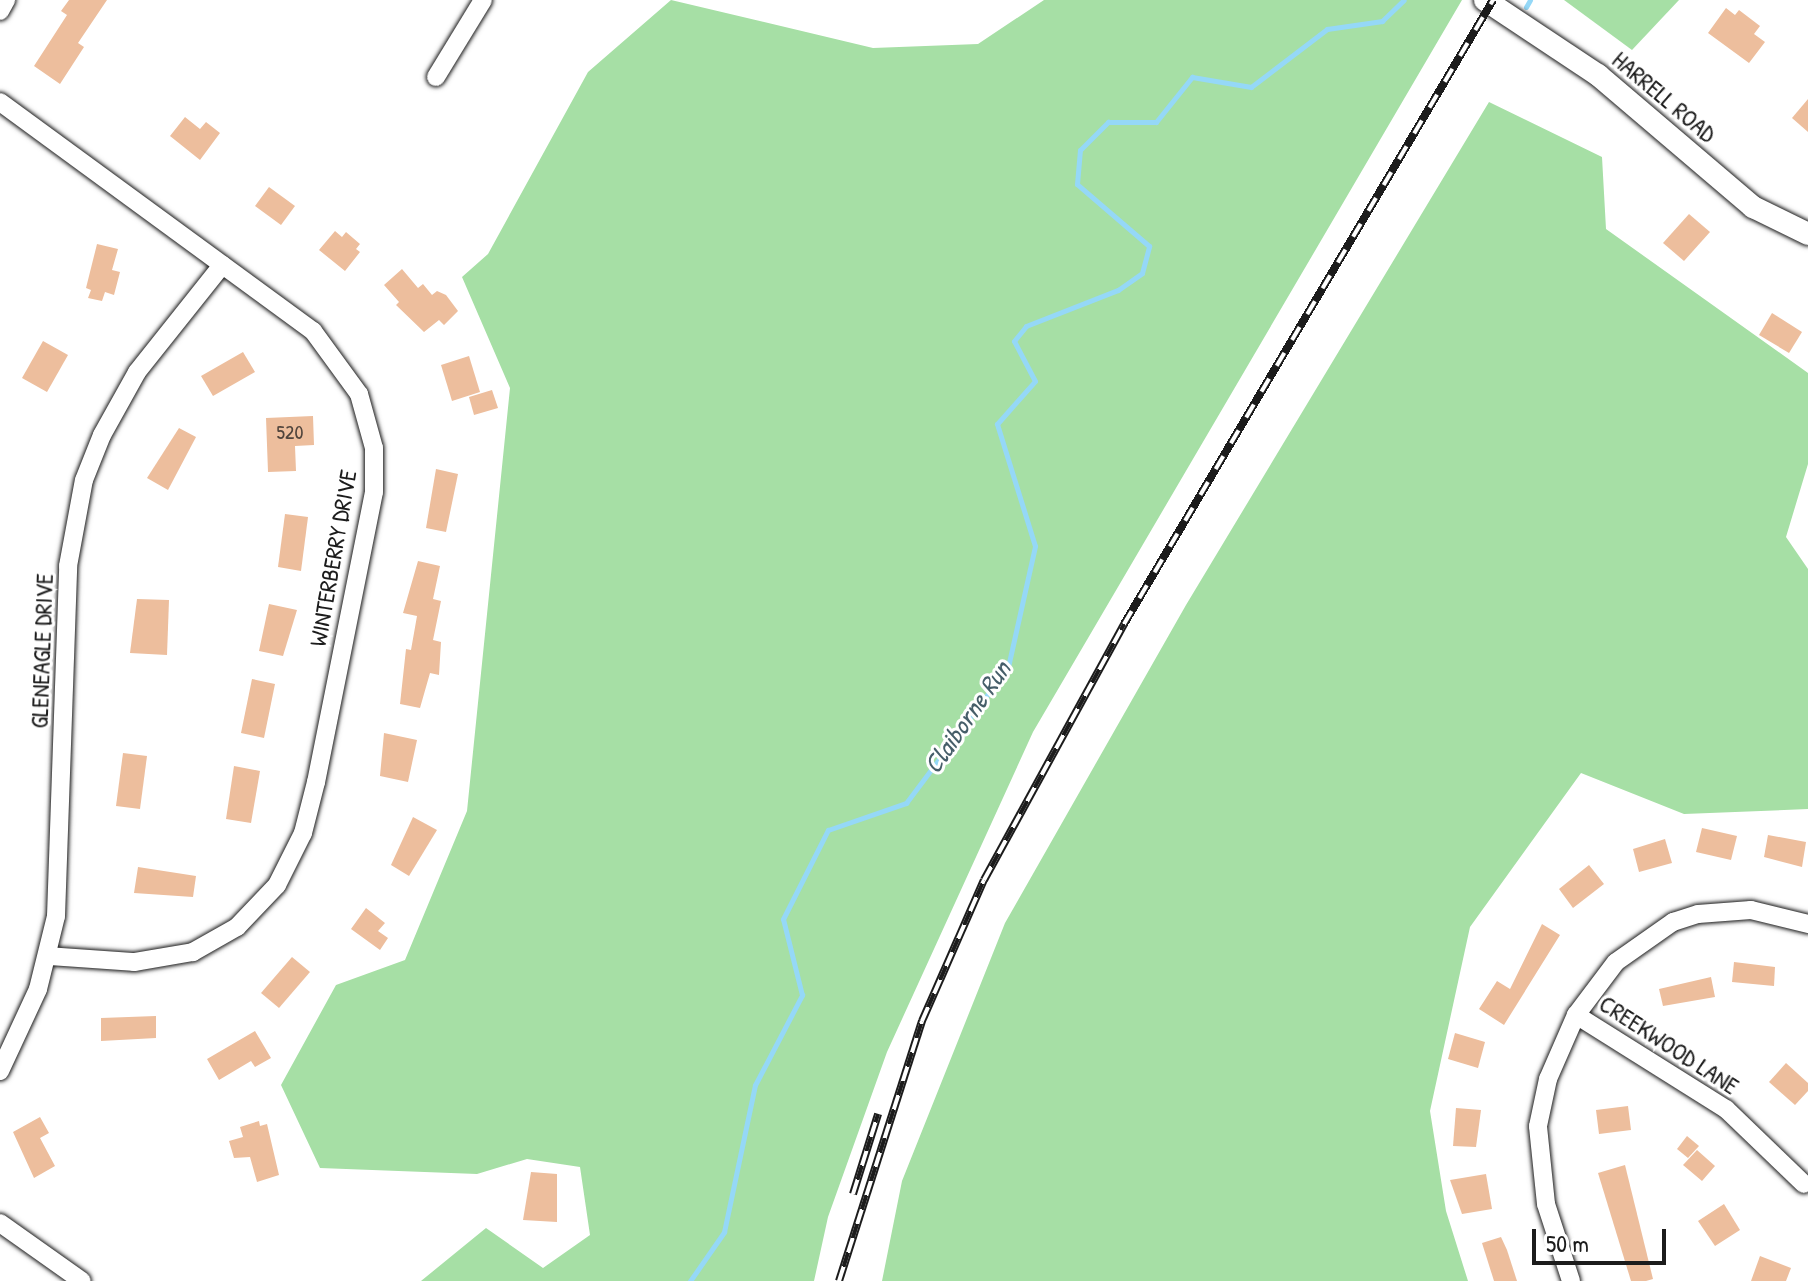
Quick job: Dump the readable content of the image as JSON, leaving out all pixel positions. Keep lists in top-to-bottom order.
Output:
{
  "streets": {
    "street": [
      "HARRELL ROAD",
      "WINTERBERRY DRIVE",
      "GLENEAGLE DRIVE",
      "CREEKWOOD LANE"
    ]
  },
  "crossings": [
    ["WINTERBERRY DRIVE", "GLENEAGLE DRIVE"]
  ],
  "water": ["Claiborne Run"],
  "house_numbers": ["520"],
  "scale_bar": "50 m"
}
